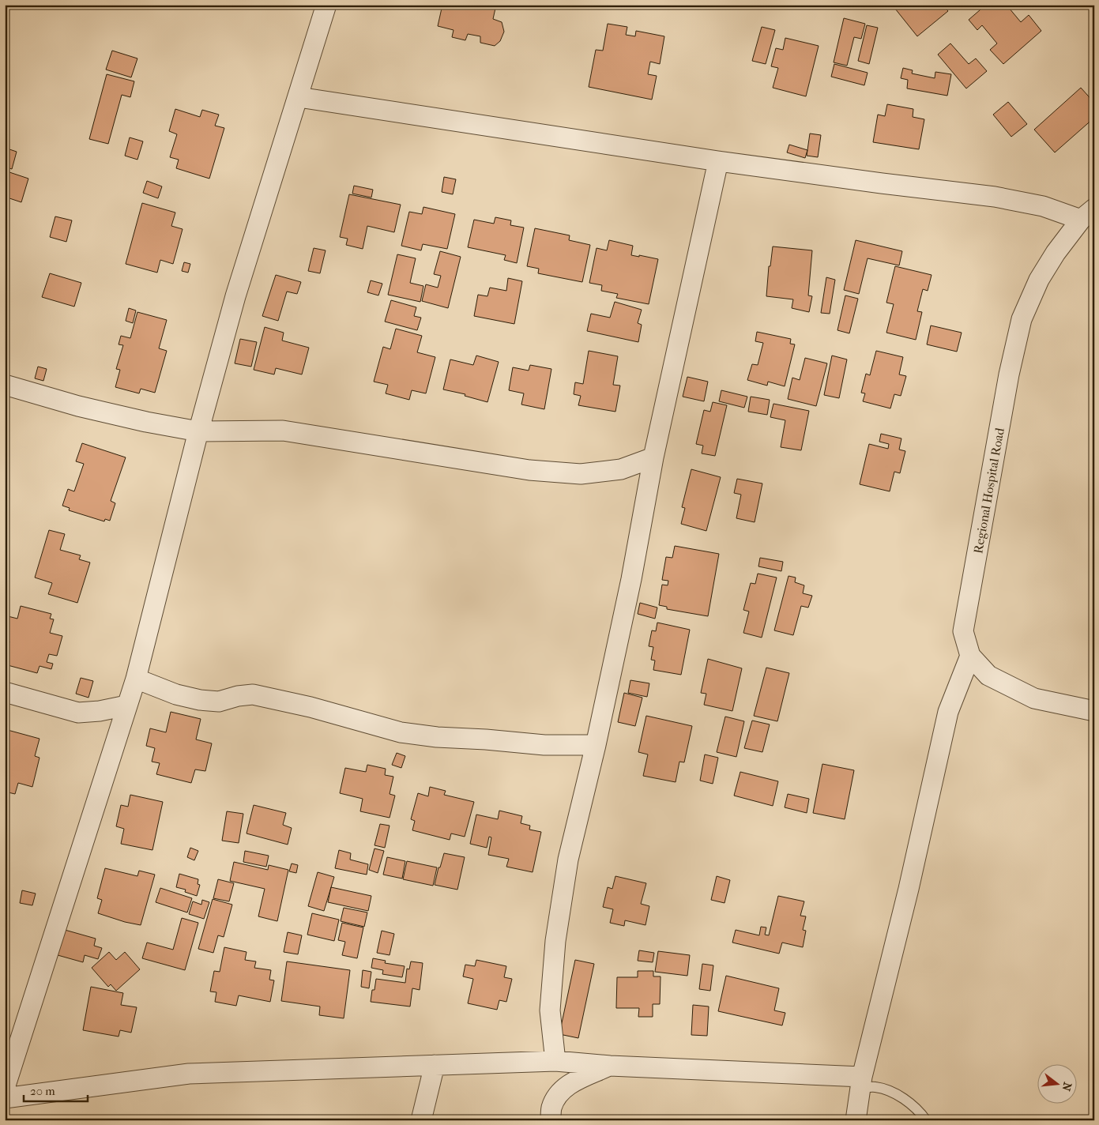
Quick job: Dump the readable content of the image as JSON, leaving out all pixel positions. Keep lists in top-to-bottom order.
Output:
{
  "streets": {
    "street": ["Regional Hospital Road"]
  },
  "scale_bar": "20 m",
  "north": "right"
}
